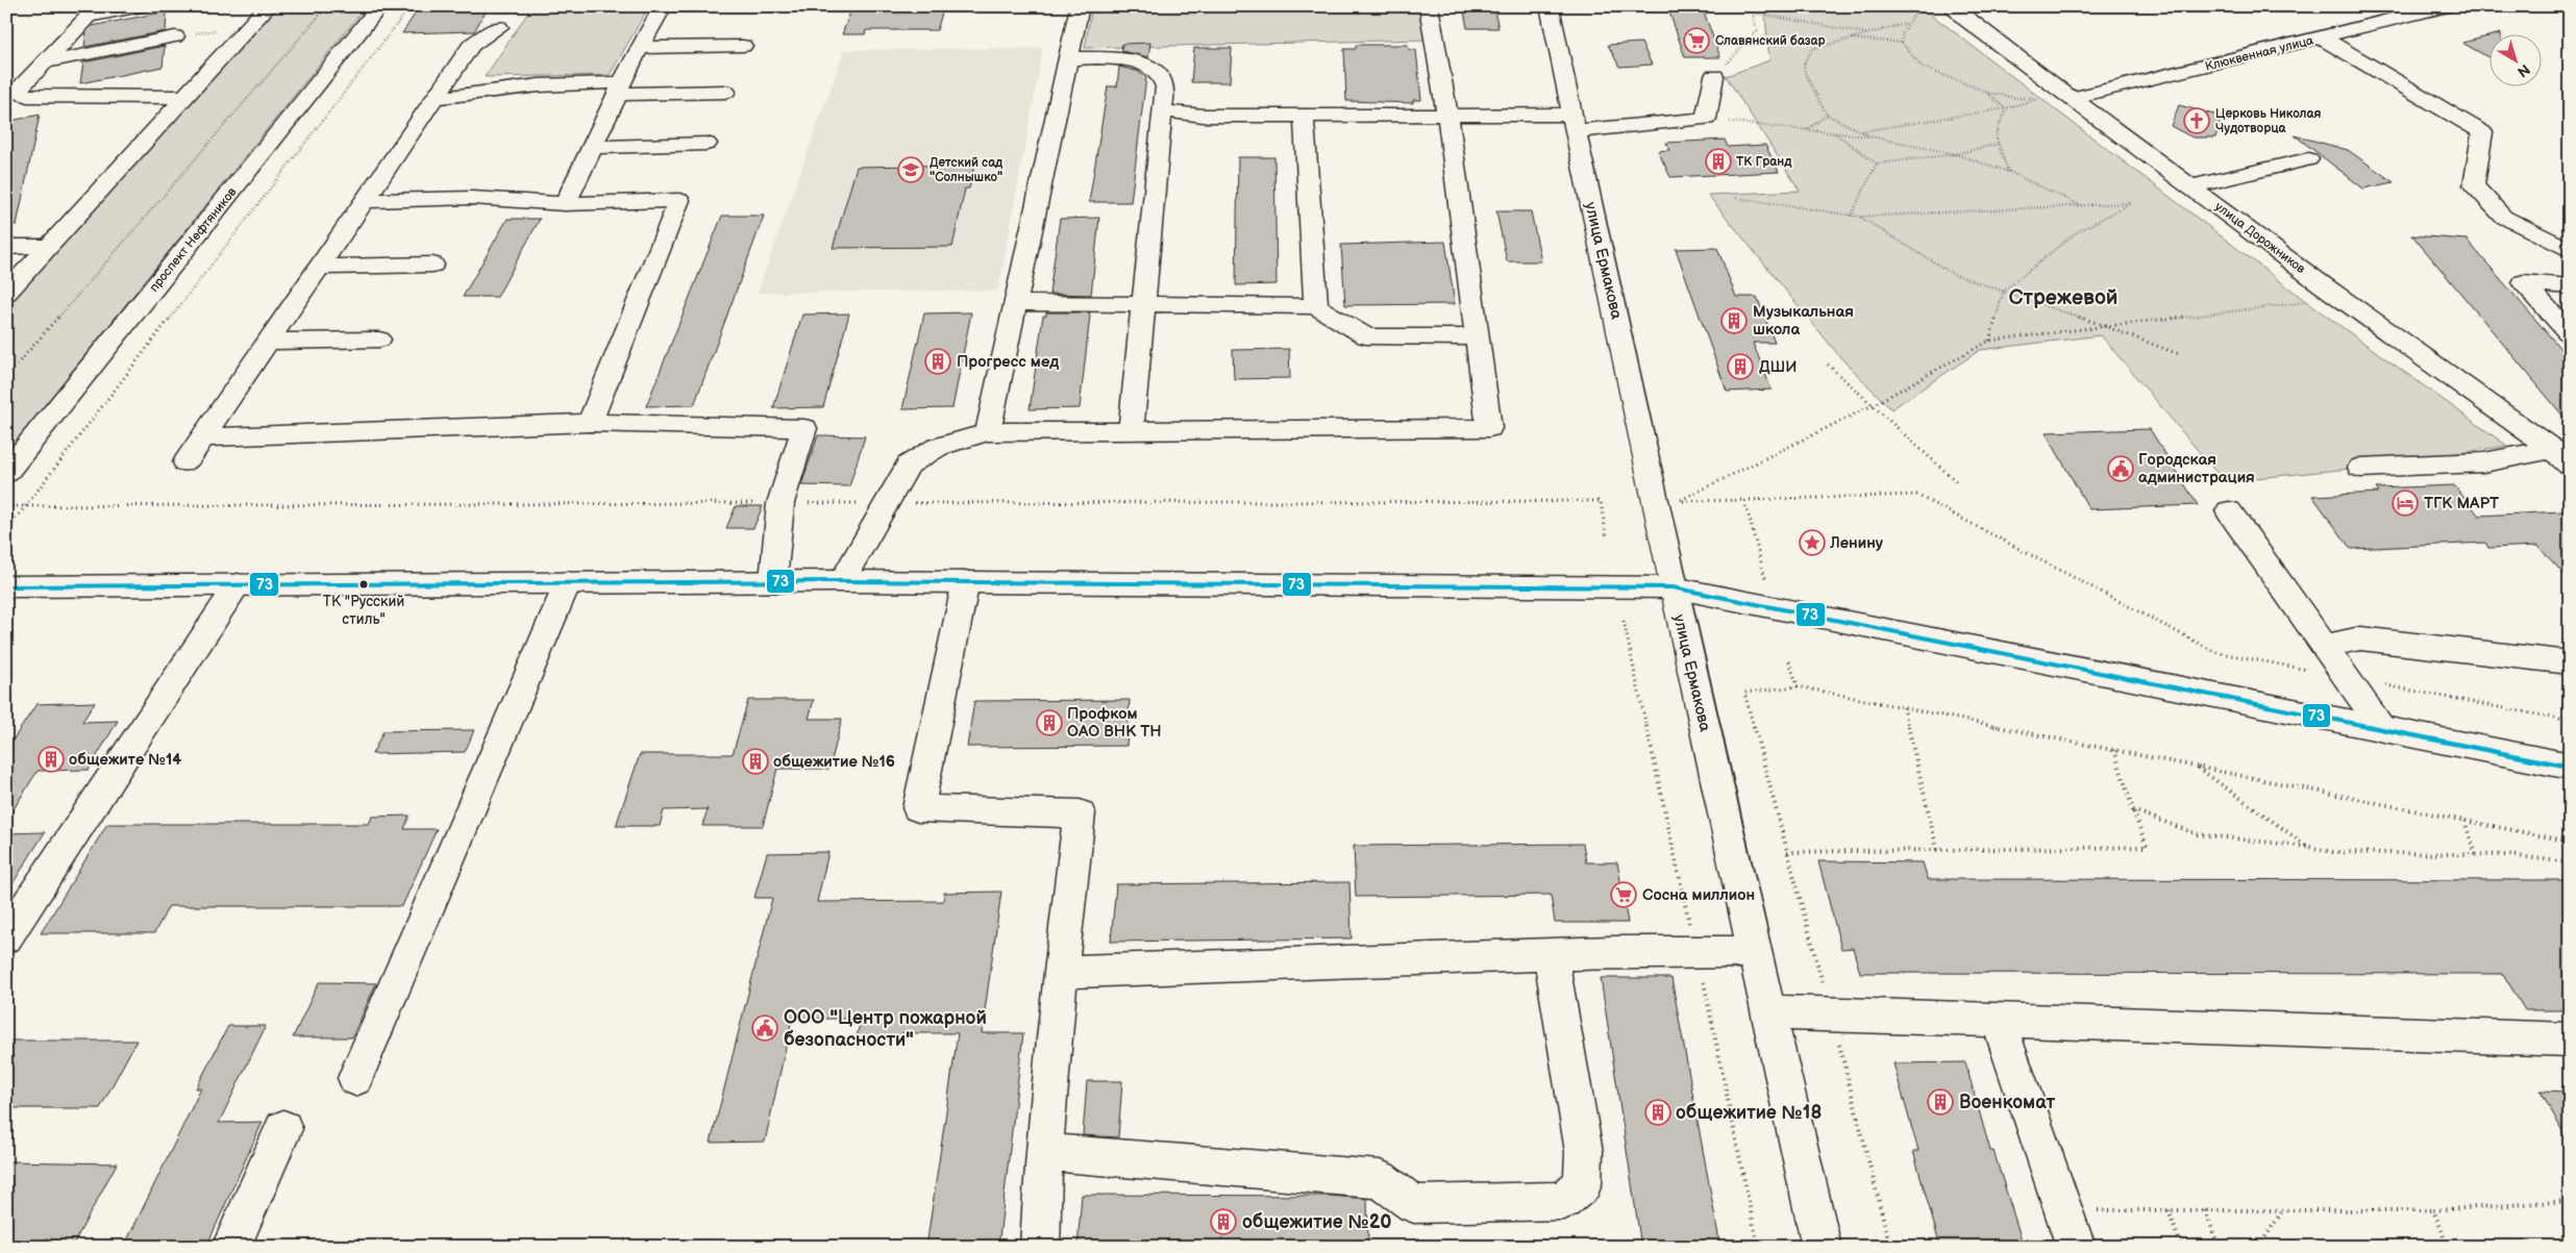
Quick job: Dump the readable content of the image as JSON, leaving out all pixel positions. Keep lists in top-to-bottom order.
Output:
{
  "streets": {
    "street": [
      "Клюквенная улица",
      "улица Дорожников",
      "проспект Нефтяников",
      "улица Ермакова"
    ]
  },
  "crossings": [
    ["Клюквенная улица", "улица Дорожников"]
  ],
  "districts": ["Стрежевой"],
  "places": {
    "supermarket": ["Славянский базар", "Сосна миллион"],
    "church": ["Церковь Николая Чудотворца"],
    "building": [
      "ТК Гранд",
      "Музыкальная школа",
      "Прогресс мед",
      "ДШИ",
      "Профком ОАО ВНК ТН",
      "общежите №14",
      "общежитие №16",
      "Военкомат",
      "общежитие №18",
      "общежитие №20"
    ],
    "school or university": ["Детский сад \"Солнышко\""],
    "public building": ["Городская администрация", "ООО \"Центр пожарной безопасности\""],
    "hotel": ["ТГК МАРТ"],
    "place": ["Ленину"],
    "other": ["ТК \"Русский стиль\""]
  },
  "lines": ["transit line 73"],
  "north": "bottom right"
}
